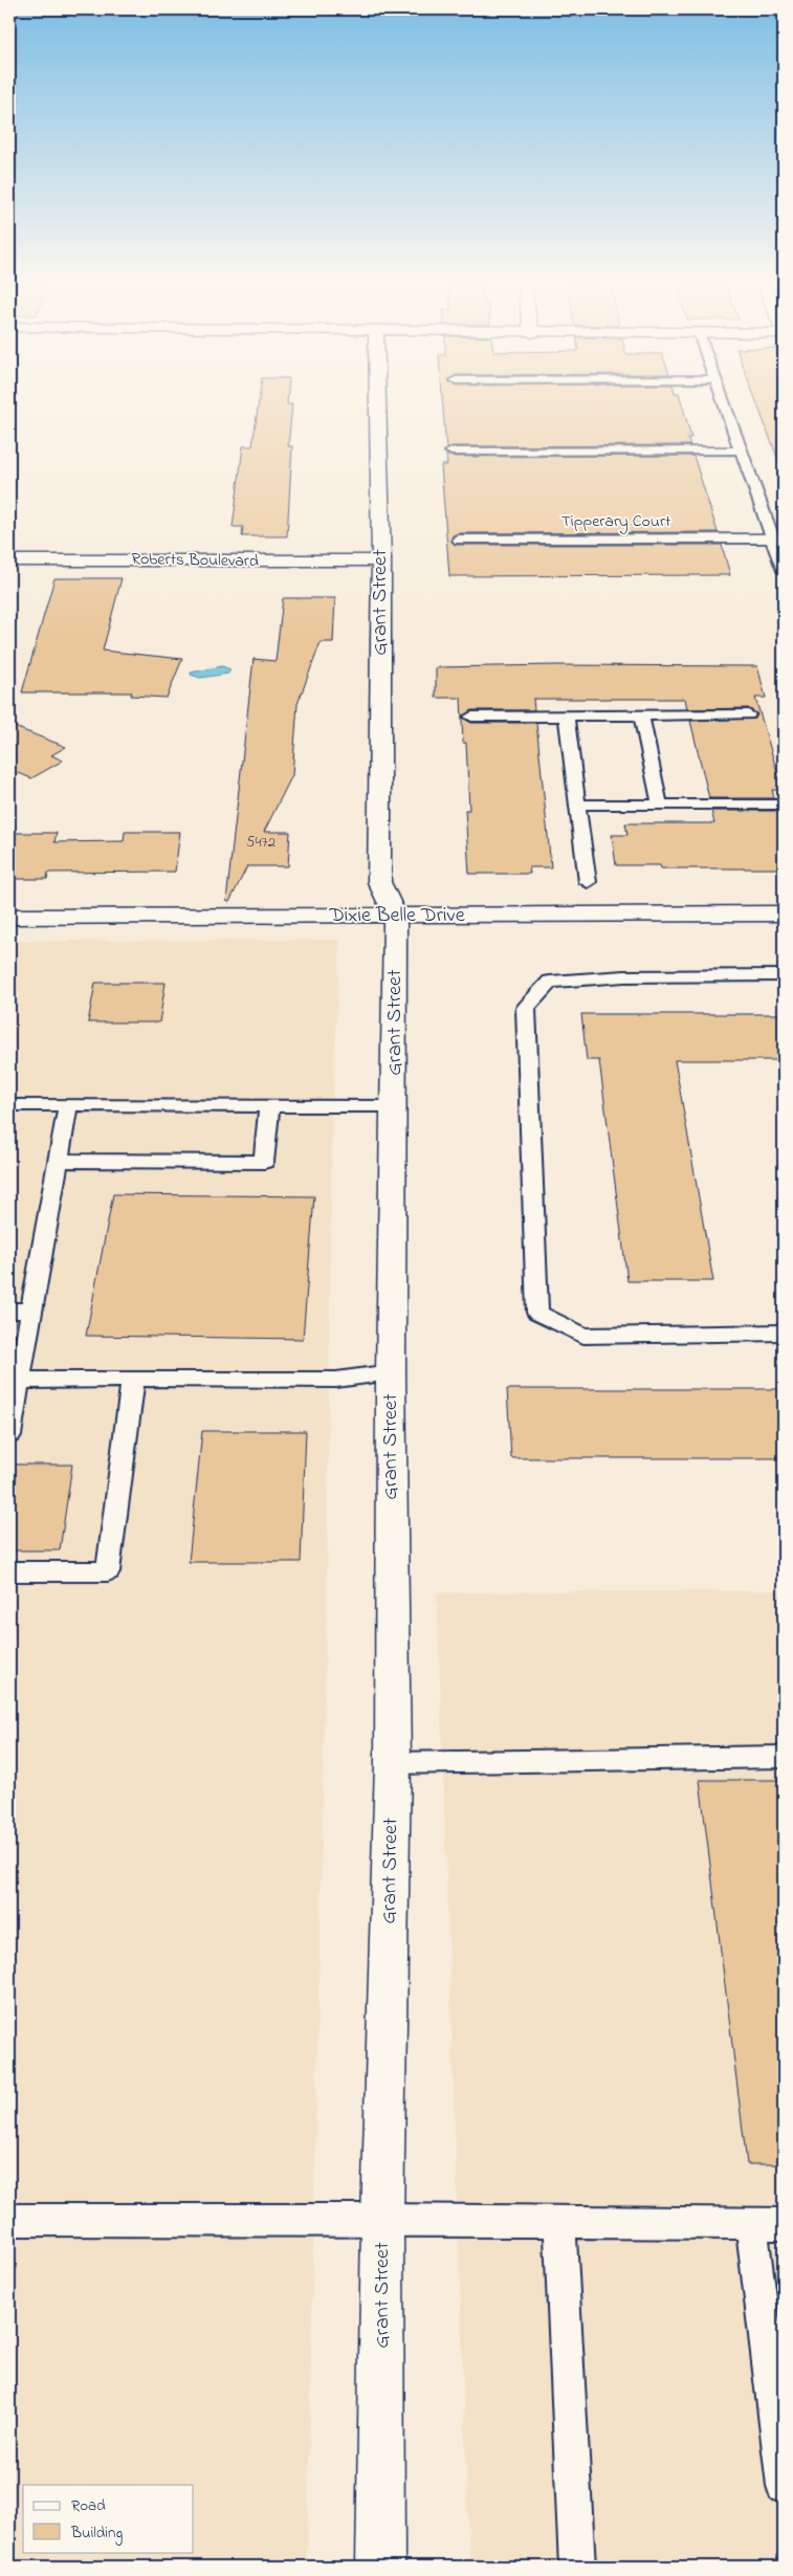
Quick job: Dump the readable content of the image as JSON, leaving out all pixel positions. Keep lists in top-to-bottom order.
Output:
{
  "streets": {
    "street": ["Roberts Boulevard", "Grant Street", "Dixie Belle Drive"],
    "lane": ["Tipperary Court"]
  },
  "crossings": [
    ["Roberts Boulevard", "Grant Street"],
    ["Grant Street", "Dixie Belle Drive"]
  ],
  "house_numbers": ["5472"],
  "legend": ["Road", "Building"]
}
